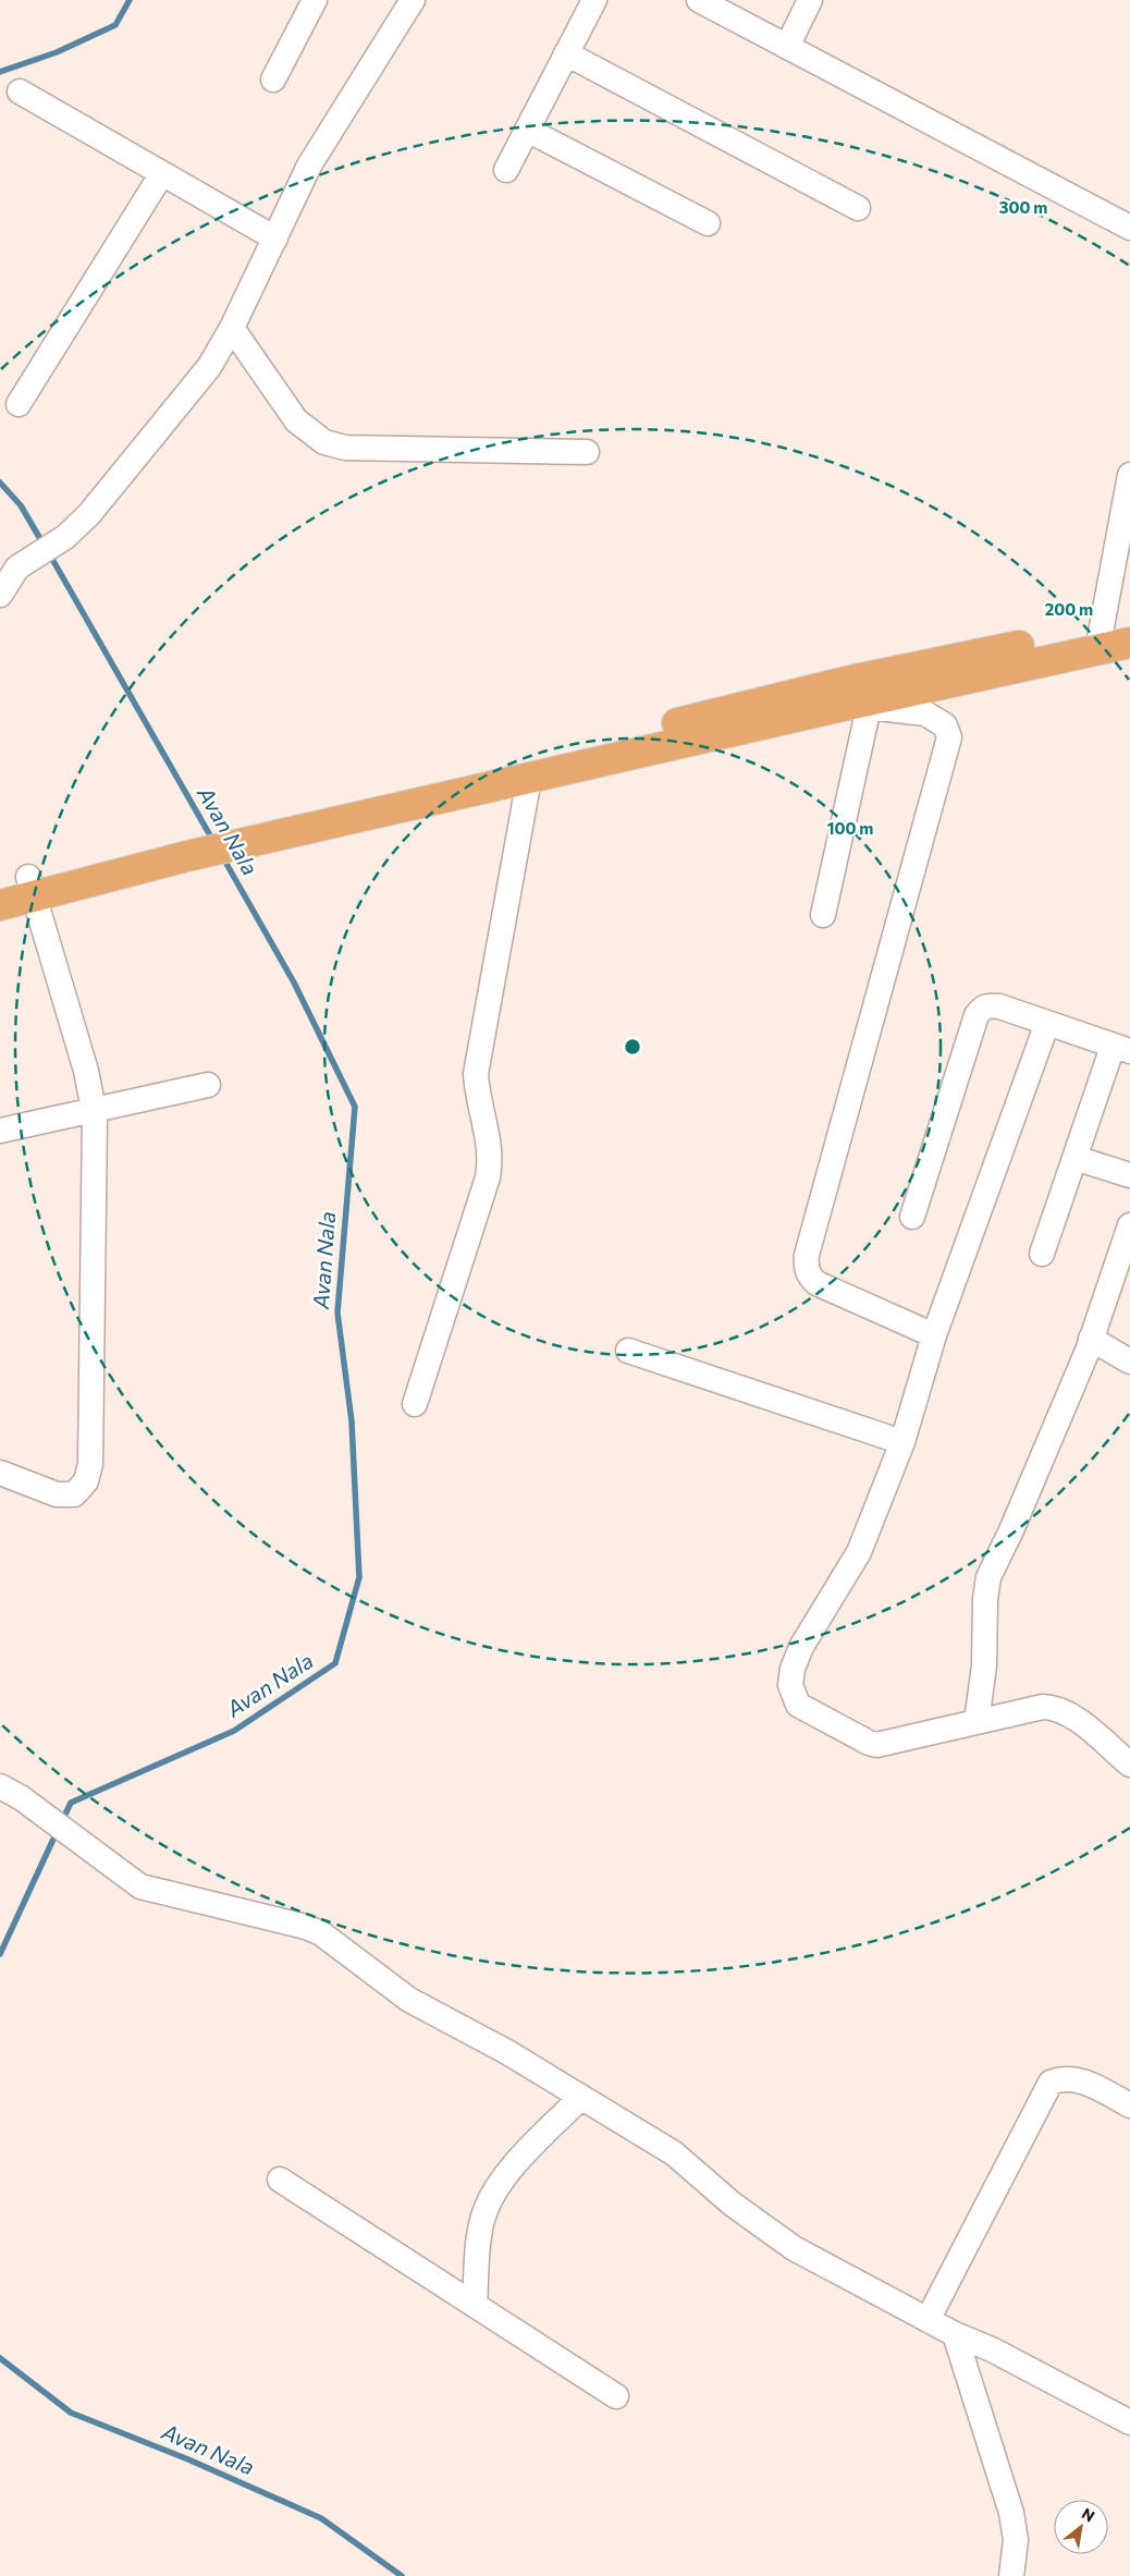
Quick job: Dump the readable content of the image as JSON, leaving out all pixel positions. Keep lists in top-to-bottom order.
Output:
{
  "water": ["Avan Nala"],
  "north": "top right",
  "rings": ["300 m", "200 m", "100 m"]
}
